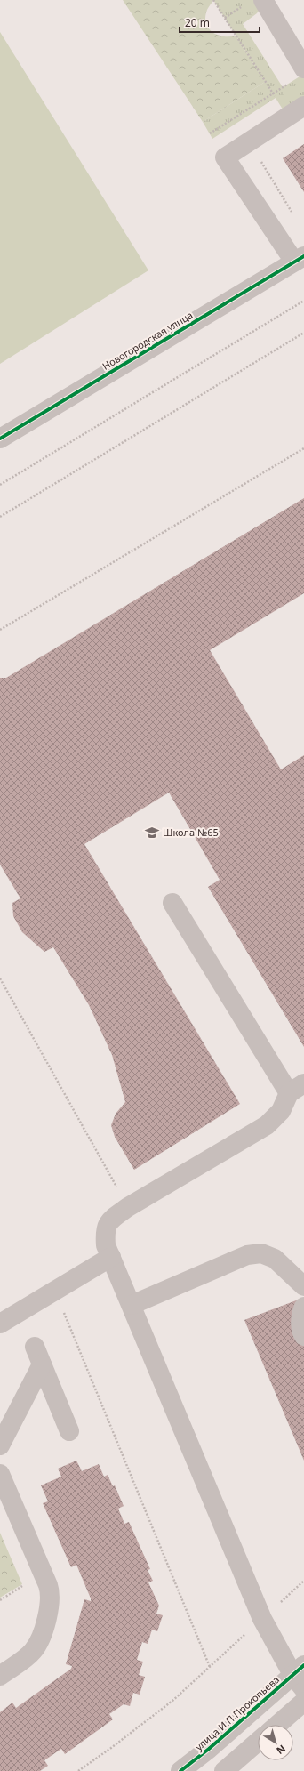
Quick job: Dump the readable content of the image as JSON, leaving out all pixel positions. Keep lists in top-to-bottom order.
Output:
{
  "streets": {
    "street": ["Новогородская улица", "улица И.П.Прокопьева"]
  },
  "places": {
    "school or university": ["Школа №65"]
  },
  "scale_bar": "20 m",
  "north": "bottom right"
}
